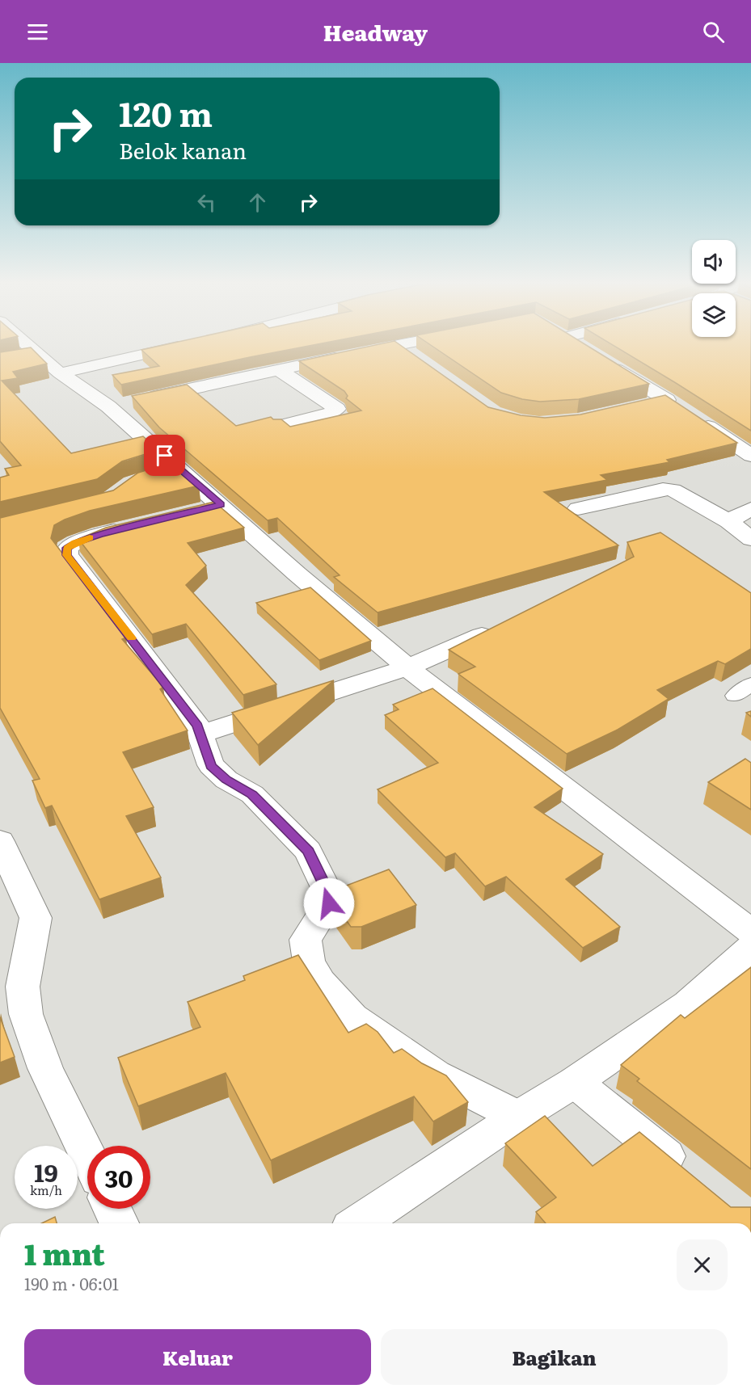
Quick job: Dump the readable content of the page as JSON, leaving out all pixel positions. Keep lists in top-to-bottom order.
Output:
{
  "page": {
    "header": "Headway",
    "turn": ["120 m", "Belok kanan"],
    "speed": "19 km/h",
    "limit": "30",
    "heading": ["1 mnt", "190 m · 06:01"],
    "buttons": ["Keluar", "Bagikan"]
  }
}
